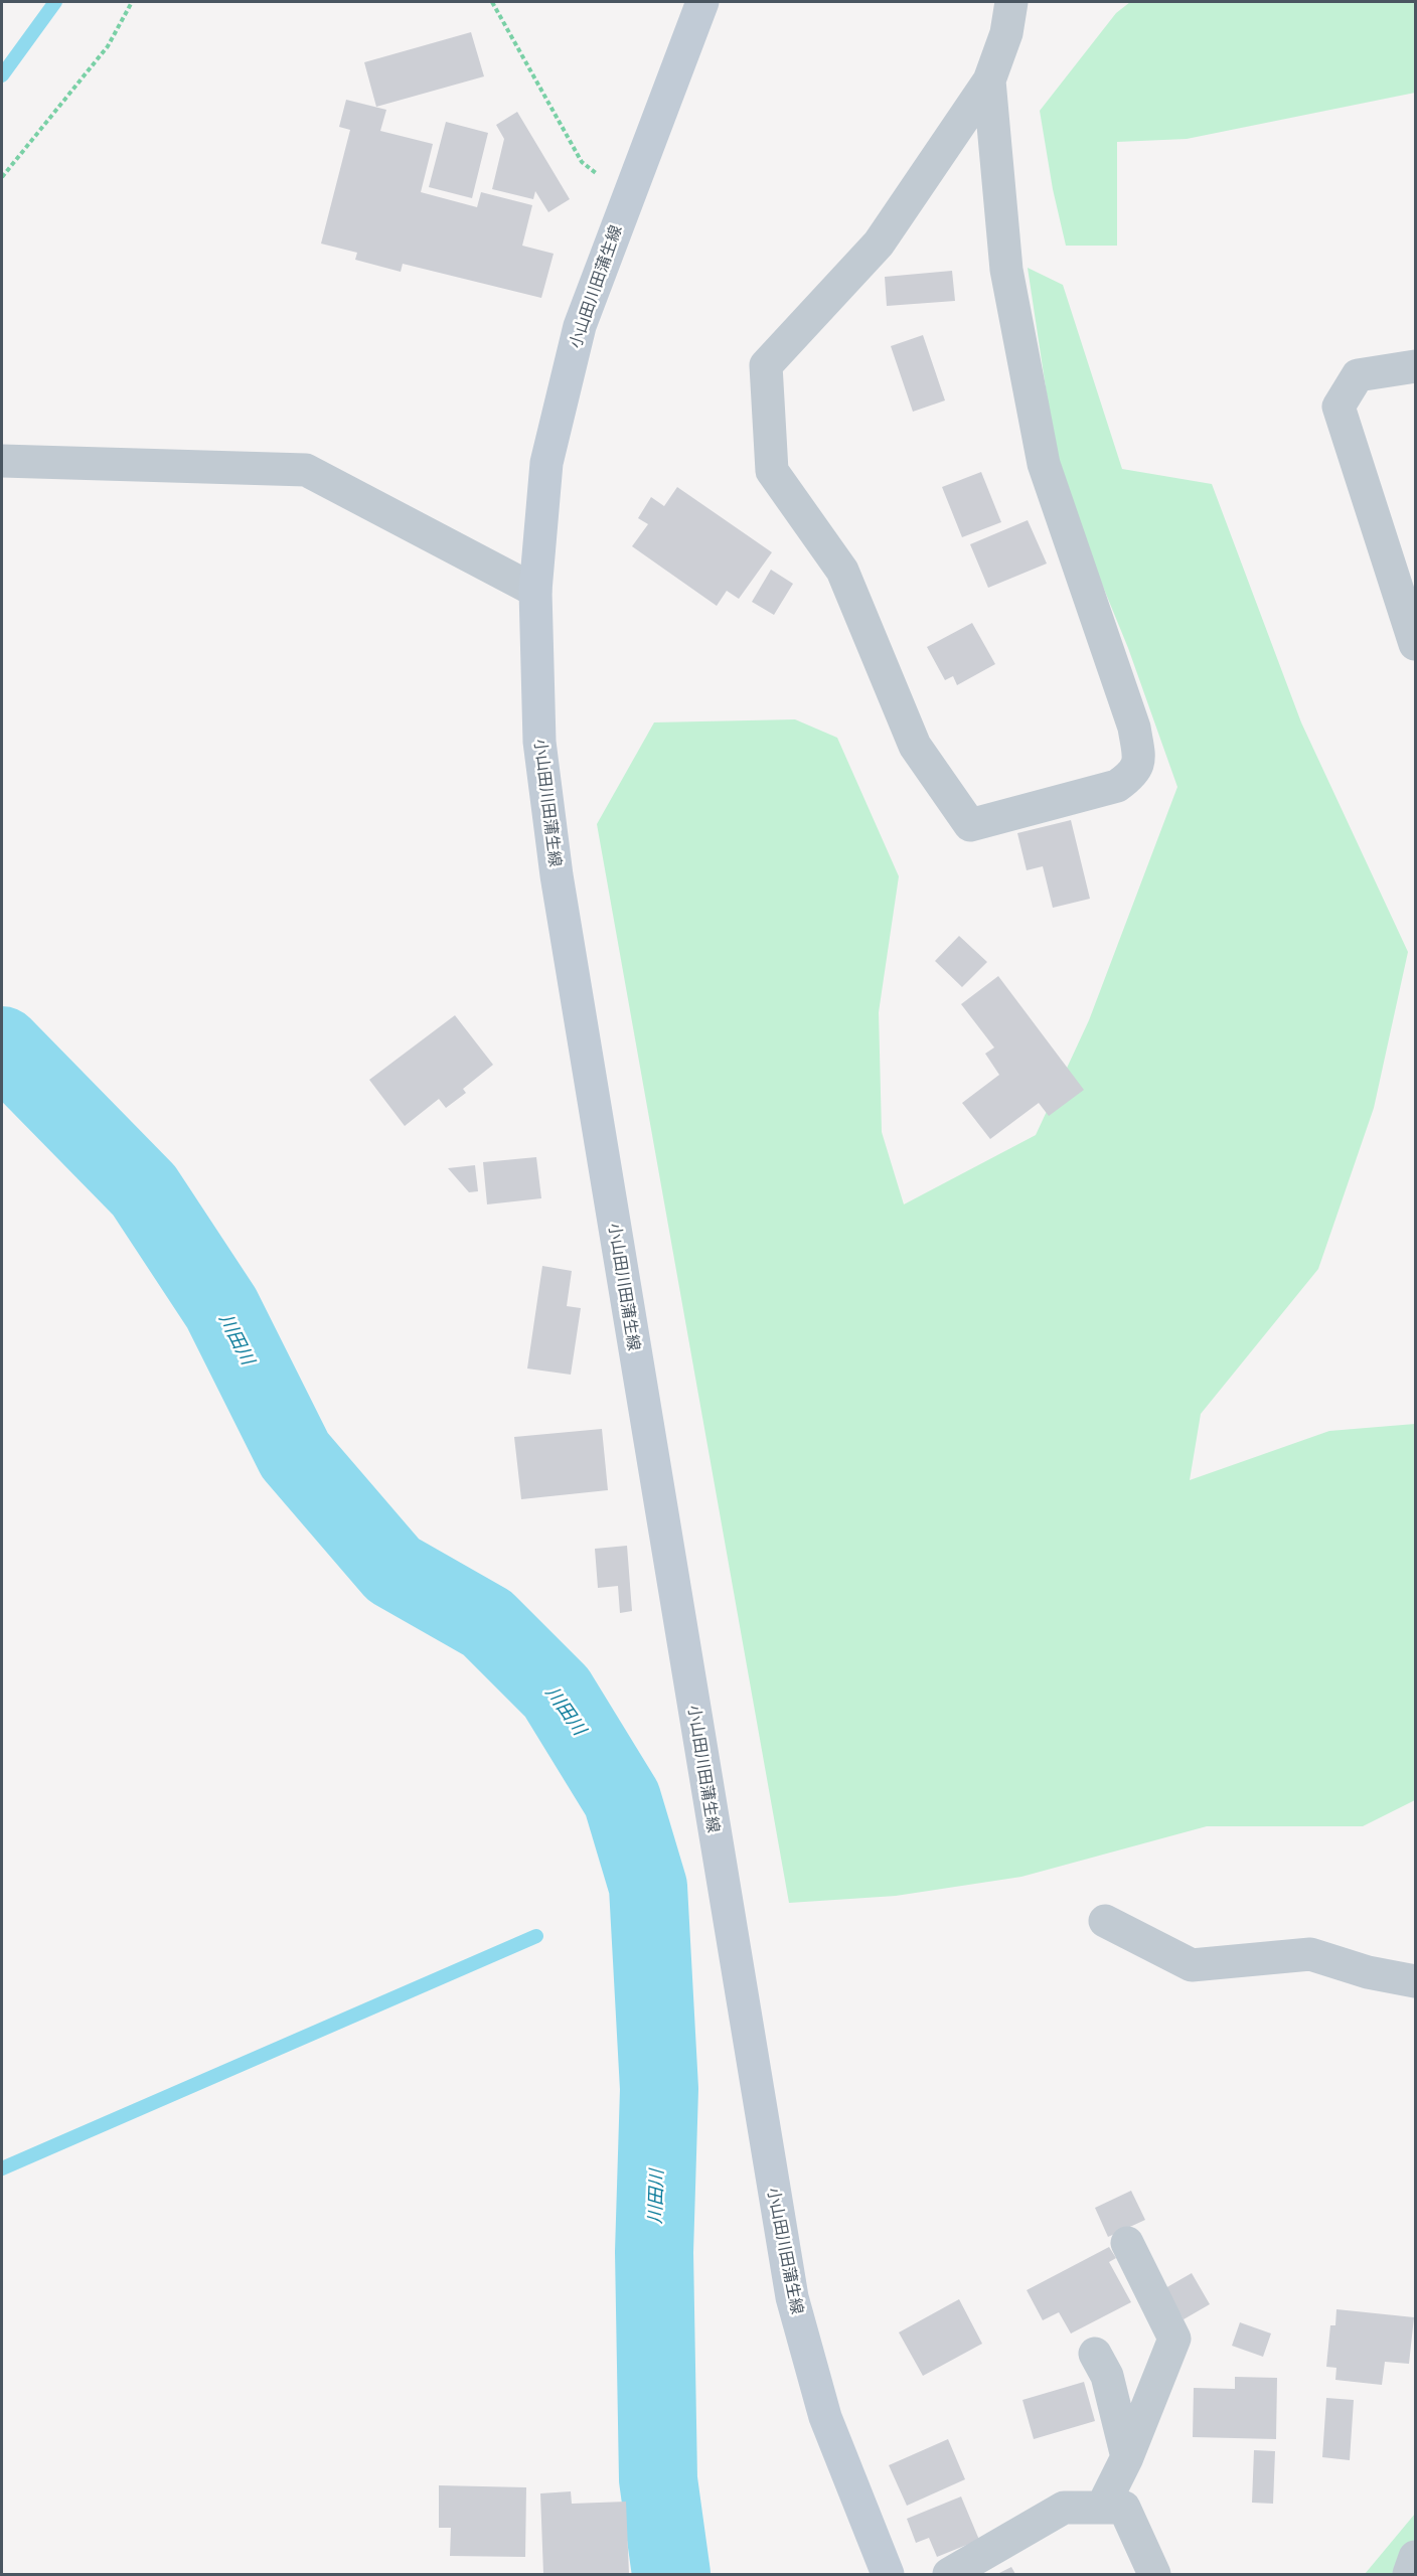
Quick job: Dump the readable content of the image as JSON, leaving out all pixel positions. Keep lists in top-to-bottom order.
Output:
{
  "streets": {
    "main road": ["小山田川田蒲生線"]
  },
  "water": ["川田川"]
}
